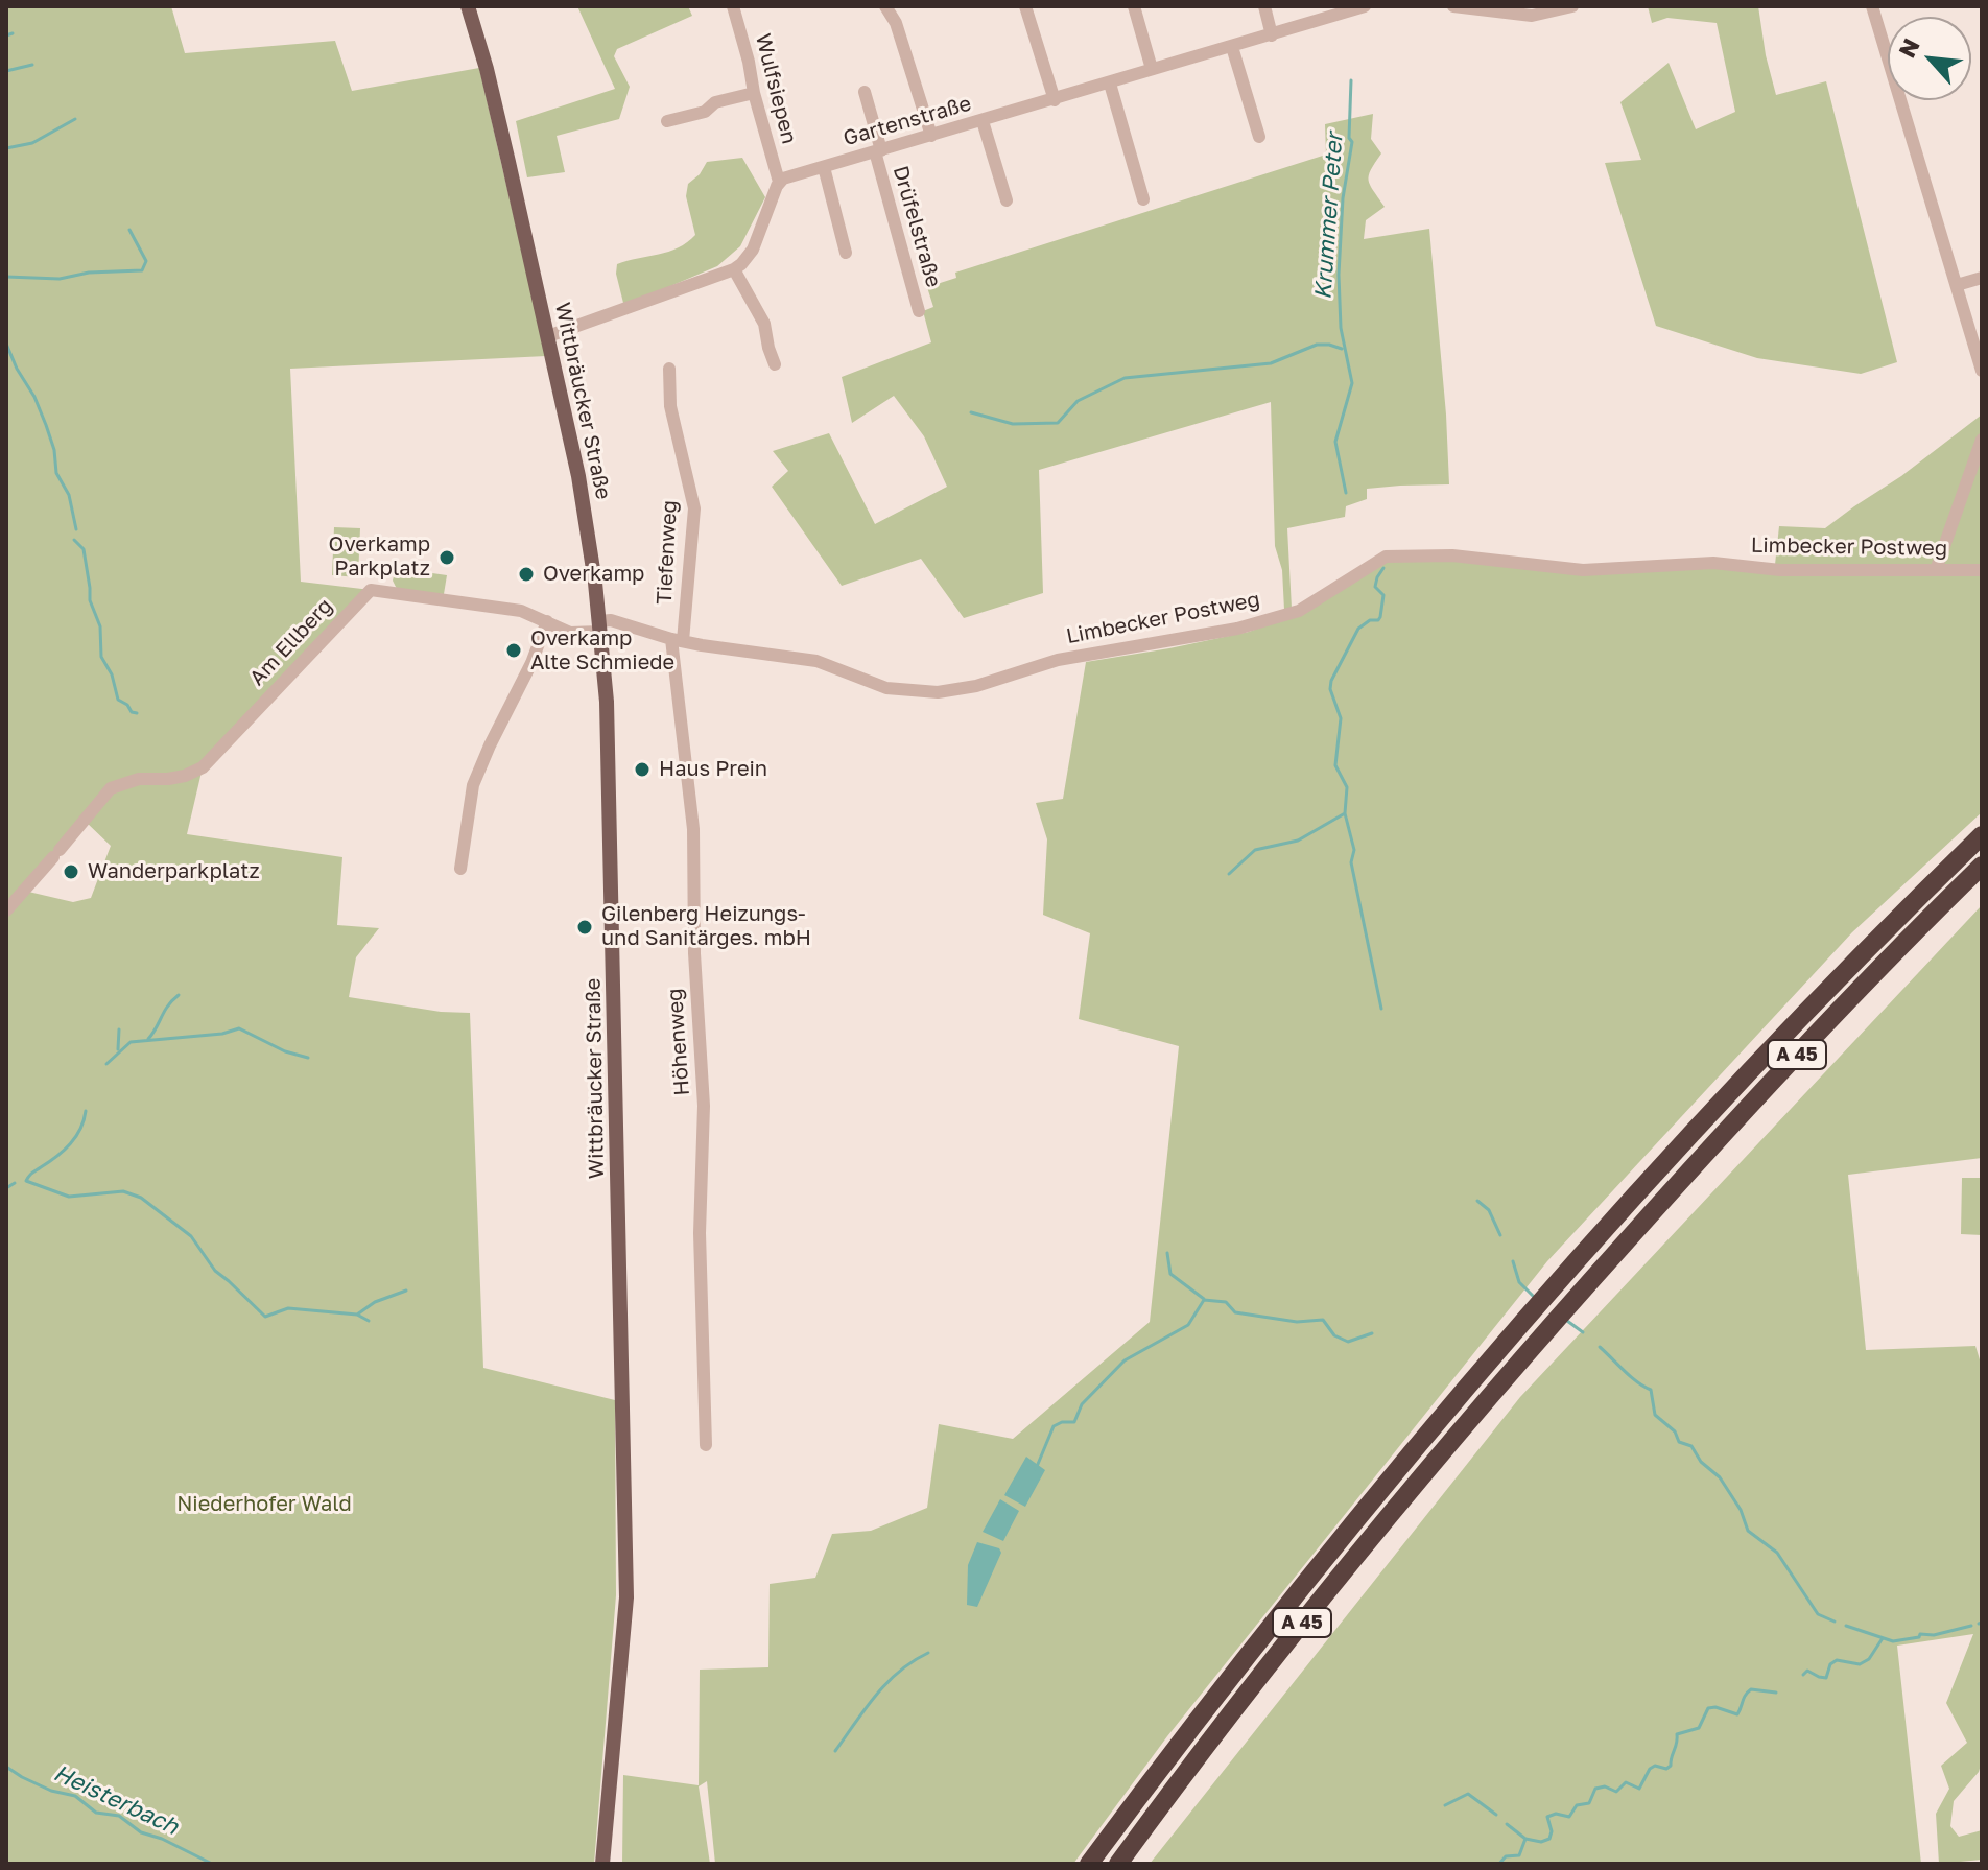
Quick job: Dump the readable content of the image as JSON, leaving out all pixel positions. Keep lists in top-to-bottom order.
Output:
{
  "streets": {
    "highway": ["A 45"],
    "main road": ["Wittbräucker Straße"],
    "street": [
      "Wulfsiepen",
      "Gartenstraße",
      "Drüfelstraße",
      "Limbecker Postweg",
      "Tiefenweg",
      "Am Ellberg",
      "Höhenweg"
    ]
  },
  "crossings": [
    ["Wulfsiepen", "Gartenstraße"],
    ["Gartenstraße", "Drüfelstraße"],
    ["Wittbräucker Straße", "Limbecker Postweg"],
    ["Wittbräucker Straße", "Am Ellberg"],
    ["Limbecker Postweg", "Tiefenweg"],
    ["Limbecker Postweg", "Am Ellberg"],
    ["Limbecker Postweg", "Höhenweg"],
    ["Tiefenweg", "Höhenweg"]
  ],
  "water": ["Krummer Peter", "Heisterbach"],
  "parks": ["Niederhofer Wald"],
  "places": [
    "Overkamp Parkplatz",
    "Overkamp",
    "Overkamp Alte Schmiede",
    "Haus Prein",
    "Wanderparkplatz",
    "Gilenberg Heizungs- und Sanitärges. mbH"
  ],
  "north": "top left"
}
